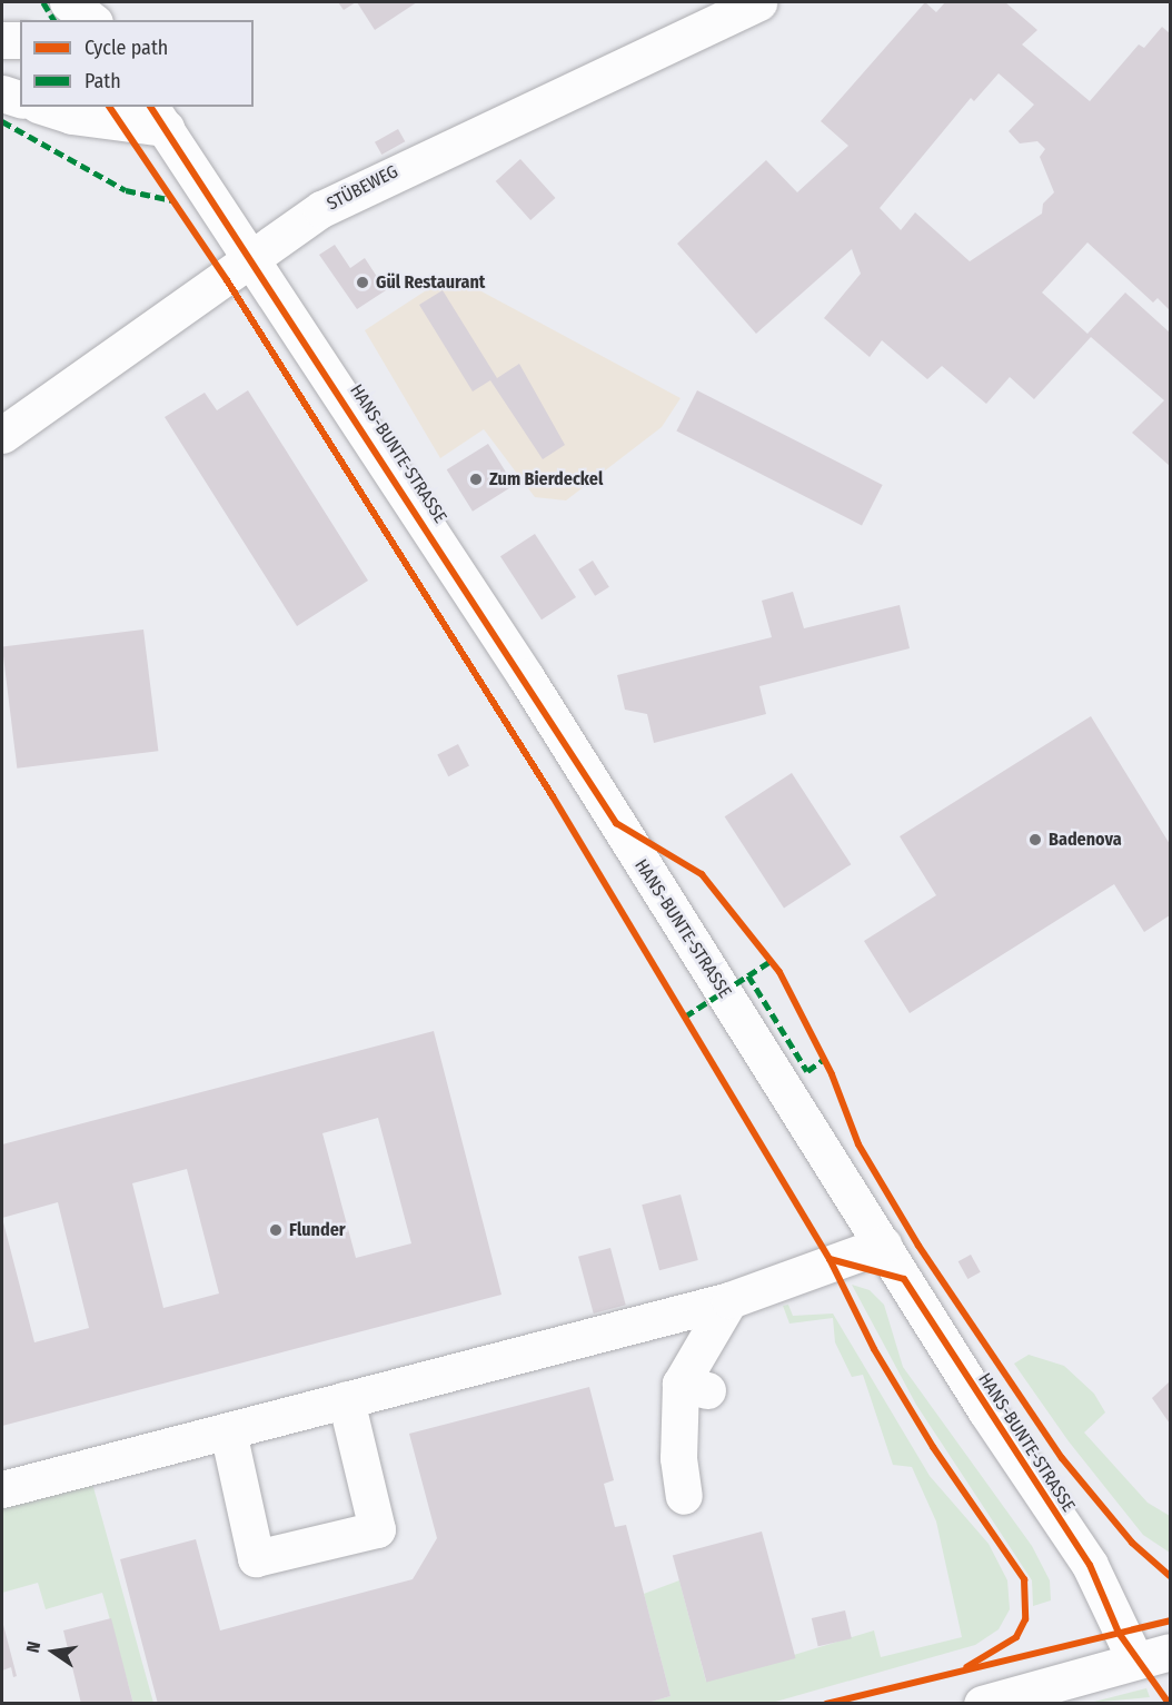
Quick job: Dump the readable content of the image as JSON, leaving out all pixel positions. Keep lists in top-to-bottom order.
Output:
{
  "streets": {
    "street": ["STÜBEWEG", "HANS-BUNTE-STRASSE"]
  },
  "crossings": [
    ["STÜBEWEG", "HANS-BUNTE-STRASSE"]
  ],
  "places": [
    "Gül Restaurant",
    "Zum Bierdeckel",
    "Badenova",
    "Flunder"
  ],
  "legend": ["Cycle path", "Path"],
  "north": "left"
}
